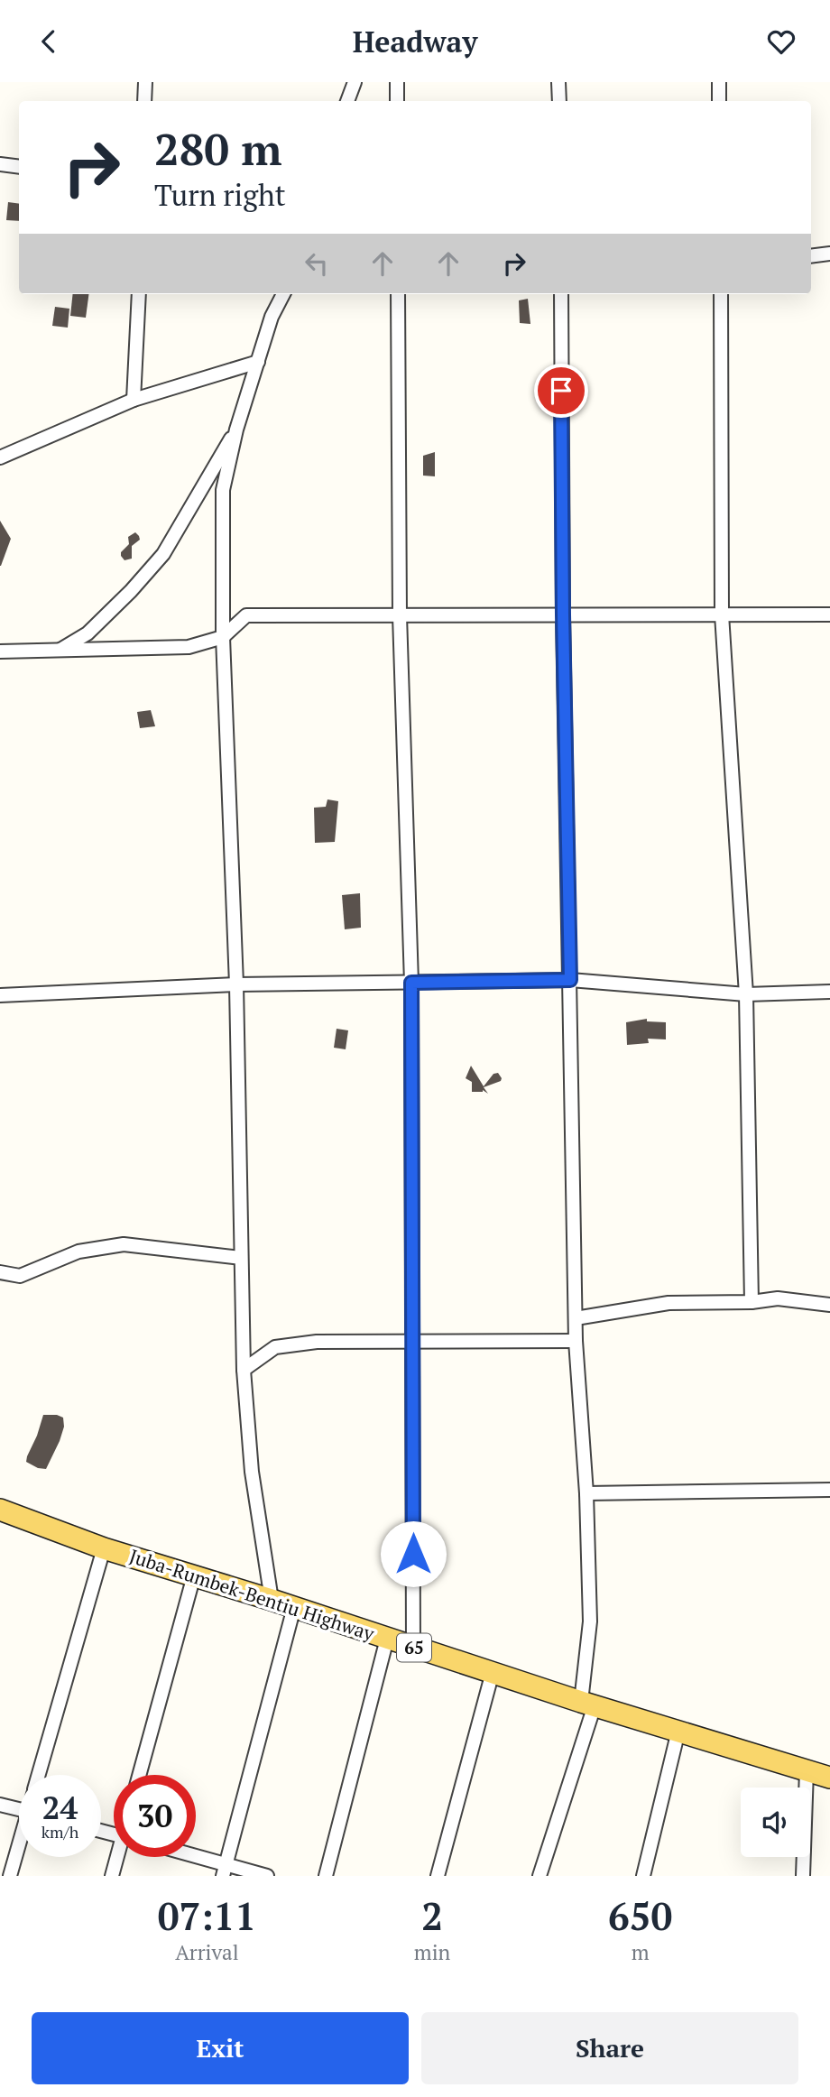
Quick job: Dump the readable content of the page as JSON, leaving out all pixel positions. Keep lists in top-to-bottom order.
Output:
{
  "streets": {
    "main road": ["Juba-Rumbek-Bentiu Highway", "65"]
  },
  "page": {
    "header": "Headway",
    "turn": ["280 m", "Turn right"],
    "speed": "24 km/h",
    "limit": "30",
    "eta": [
      "07:11",
      "Arrival",
      "2",
      "min",
      "650",
      "m"
    ],
    "buttons": ["Exit", "Share"]
  }
}
